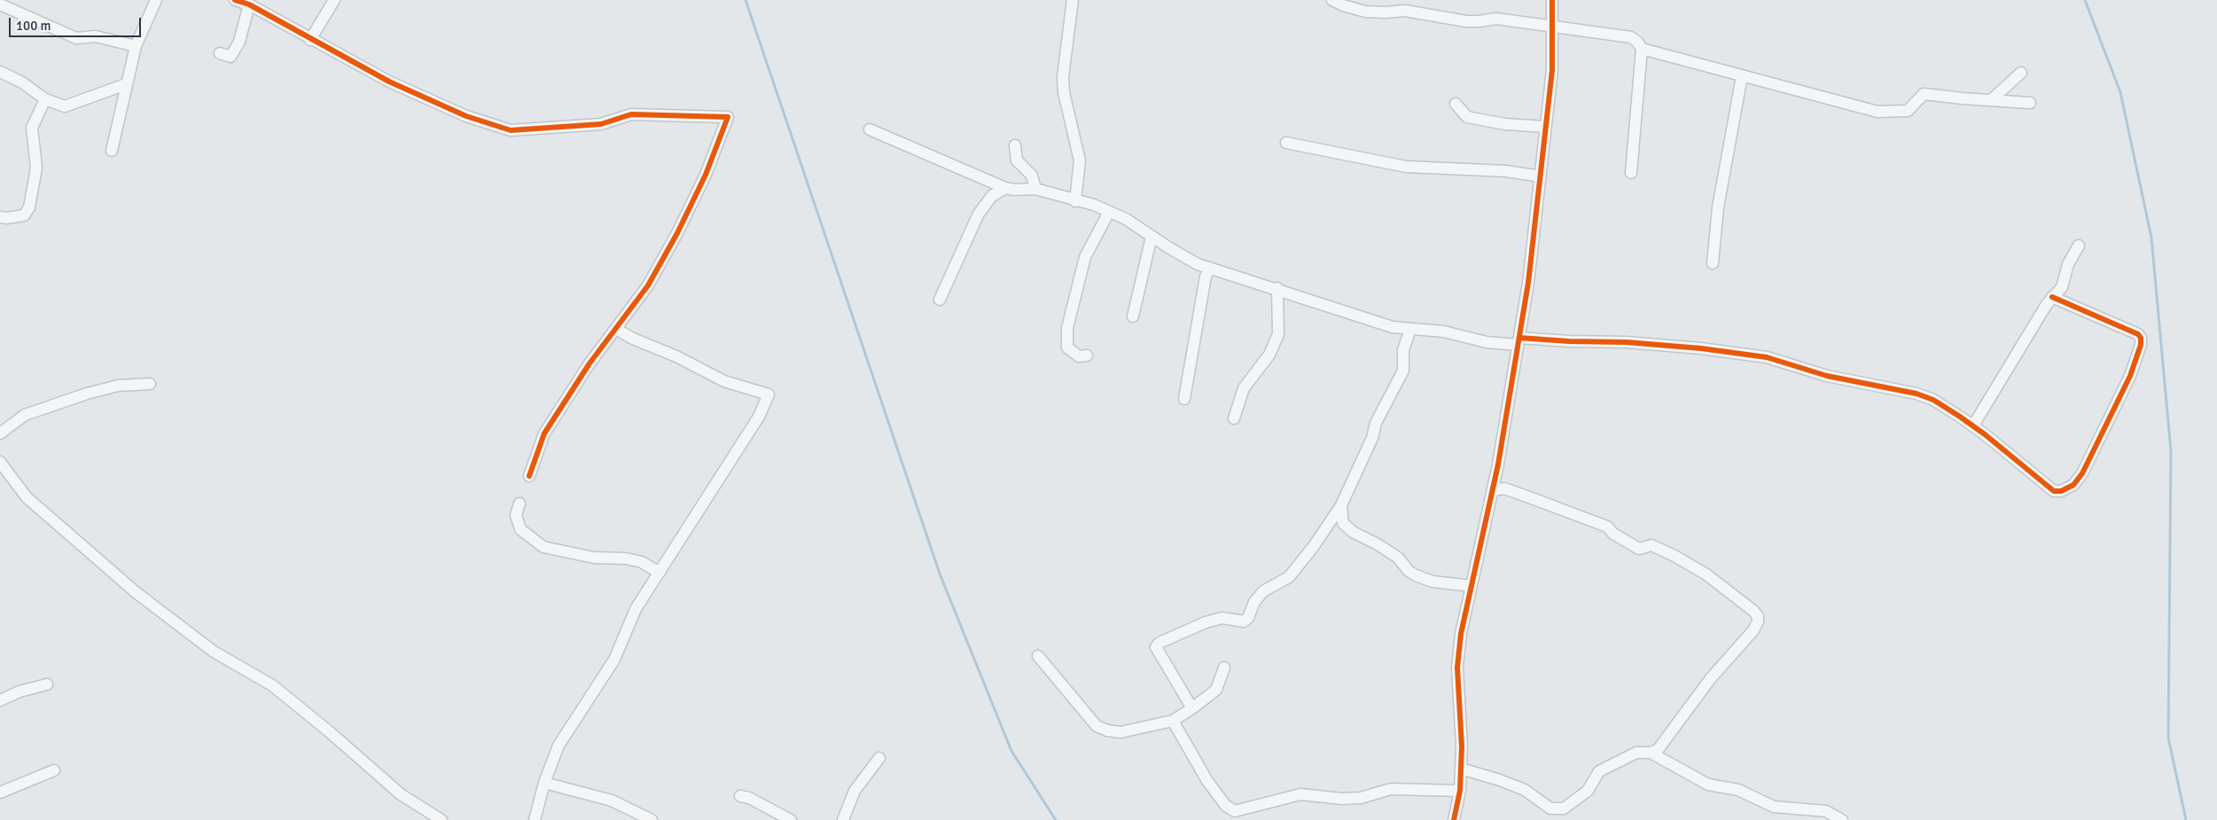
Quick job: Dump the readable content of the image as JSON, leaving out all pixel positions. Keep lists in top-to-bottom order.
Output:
{
  "scale_bar": "100 m"
}
